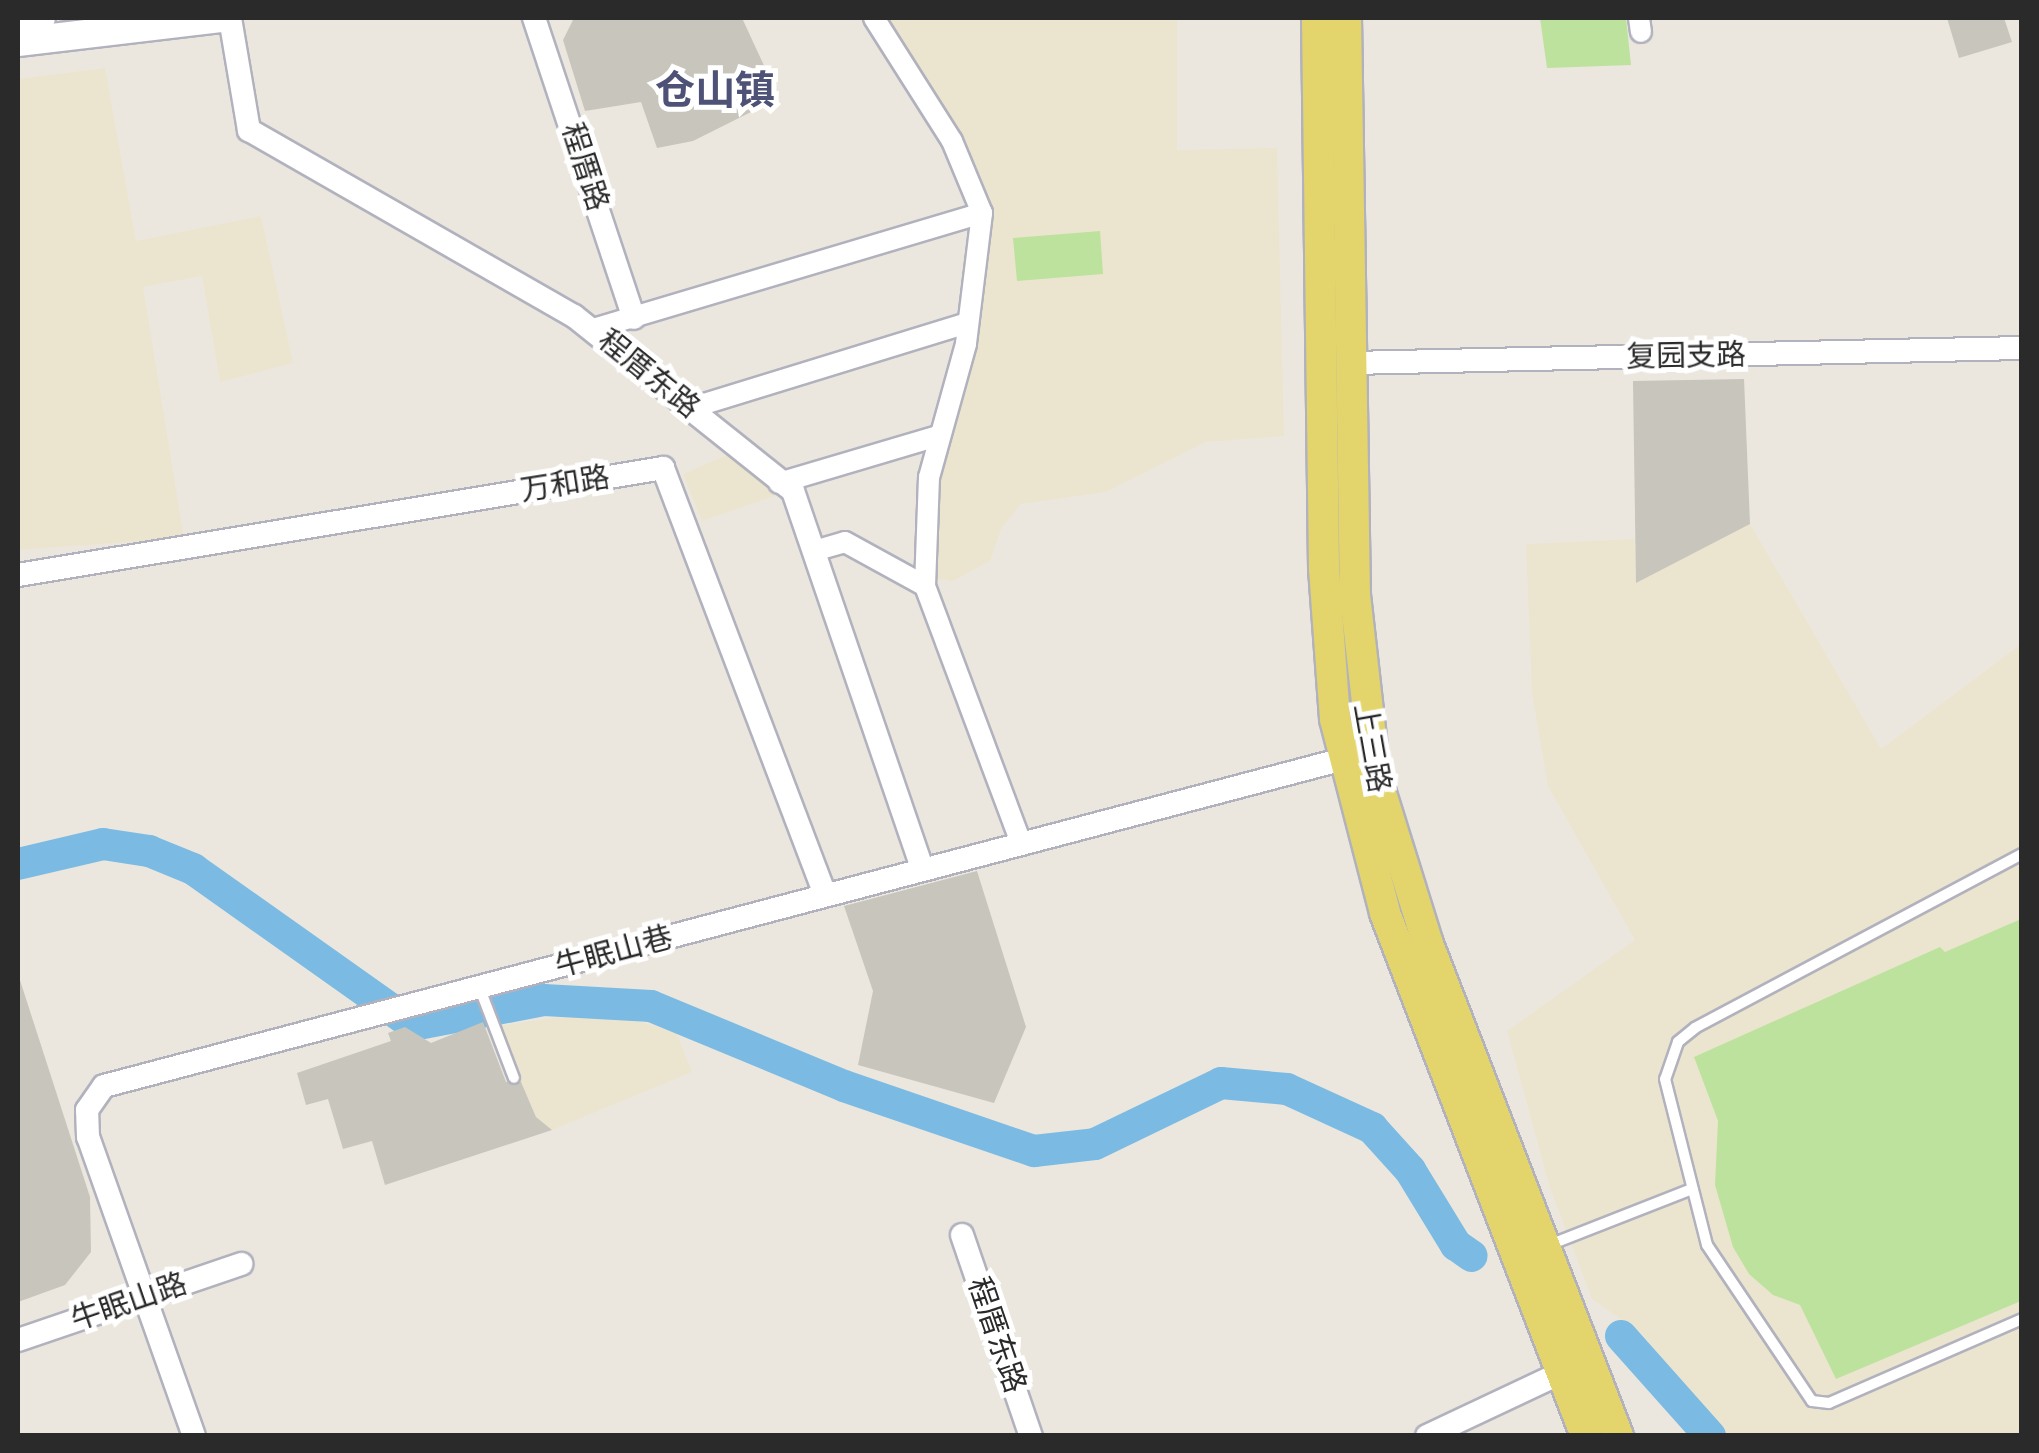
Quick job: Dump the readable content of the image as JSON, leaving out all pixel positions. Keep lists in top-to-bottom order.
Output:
{
  "streets": {
    "main road": ["上三路"],
    "street": [
      "程厝路",
      "复园支路",
      "程厝东路",
      "万和路",
      "牛眠山巷",
      "牛眠山路"
    ]
  },
  "crossings": [
    ["复园支路", "上三路"],
    ["程厝东路", "牛眠山巷"],
    ["万和路", "牛眠山巷"],
    ["上三路", "牛眠山巷"],
    ["牛眠山巷", "牛眠山路"]
  ],
  "districts": ["仓山镇"]
}
